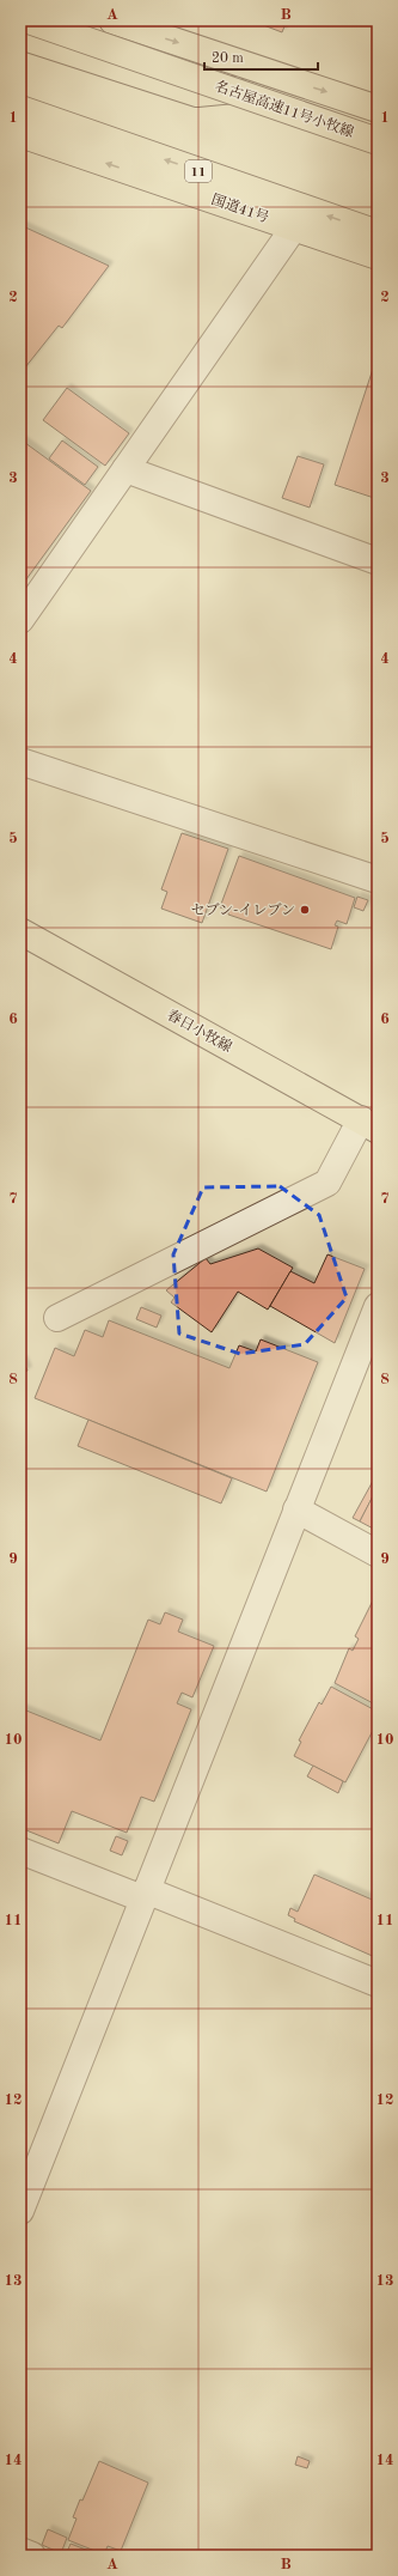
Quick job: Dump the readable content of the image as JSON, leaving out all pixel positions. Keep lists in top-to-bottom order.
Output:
{
  "streets": {
    "main road": [
      "名古屋高速11号小牧線",
      "11",
      "国道41号",
      "春日小牧線"
    ]
  },
  "places": ["セブン-イレブン"],
  "scale_bar": "20 m",
  "grid": {
    "columns": ["A", "B"],
    "rows": [
      "1",
      "2",
      "3",
      "4",
      "5",
      "6",
      "7",
      "8",
      "9",
      "10",
      "11",
      "12",
      "13",
      "14"
    ]
  }
}
